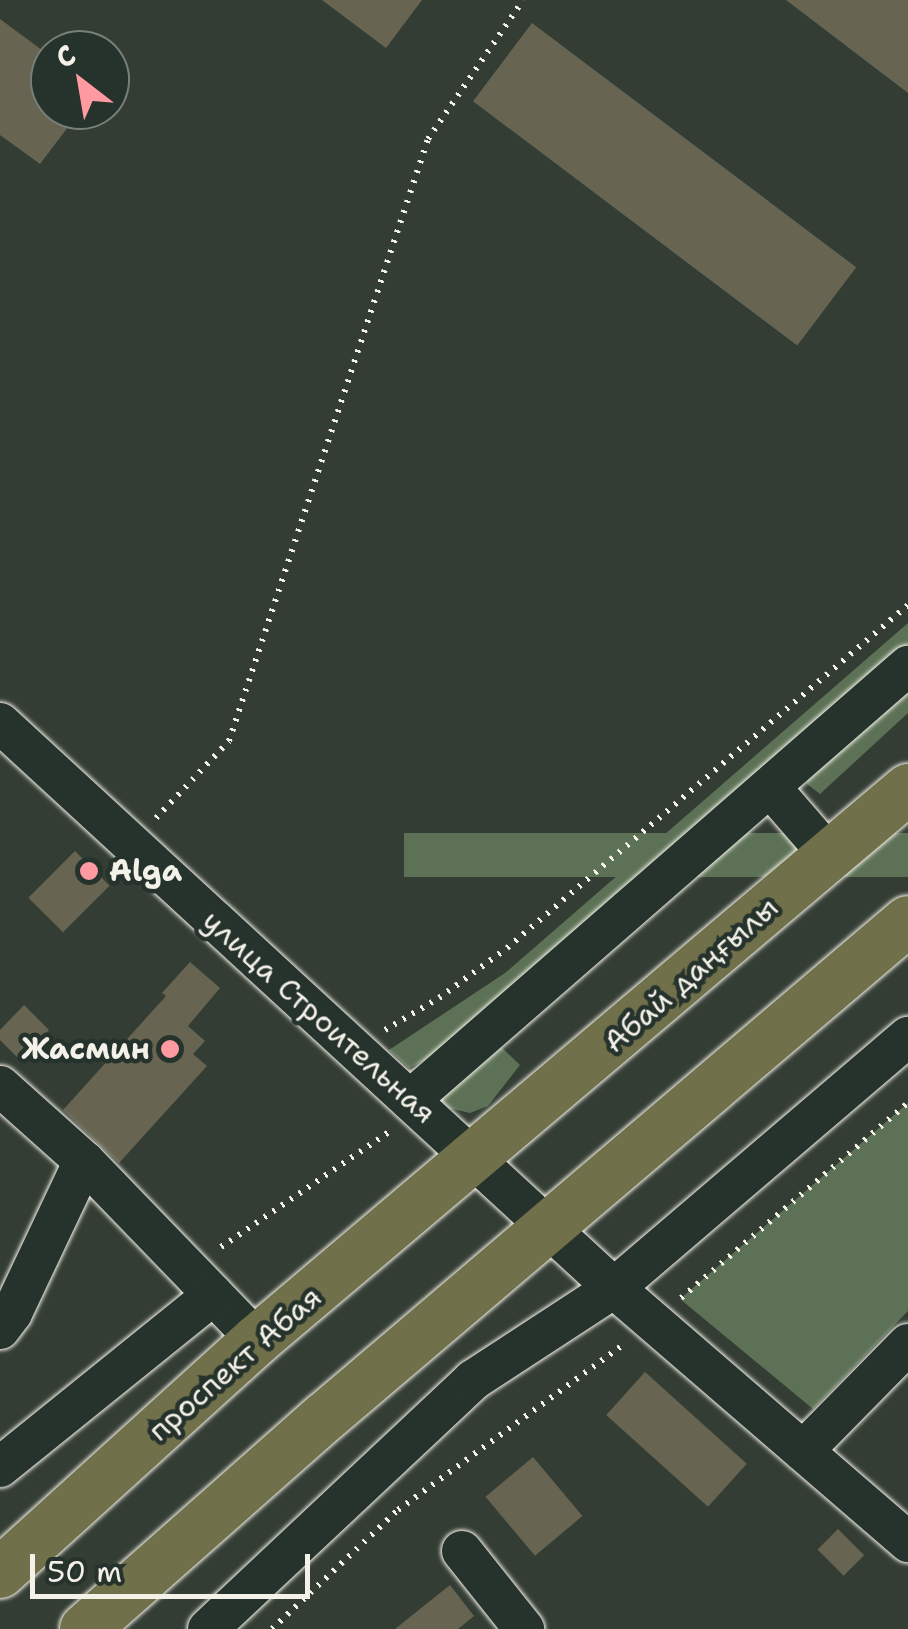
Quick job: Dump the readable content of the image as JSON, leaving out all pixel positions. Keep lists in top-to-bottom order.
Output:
{
  "streets": {
    "main road": ["Абай даңғылы", "проспект Абая"],
    "street": ["улица Строительная"]
  },
  "crossings": [
    ["Абай даңғылы", "улица Строительная"],
    ["Абай даңғылы", "проспект Абая"],
    ["улица Строительная", "проспект Абая"]
  ],
  "places": ["Alga", "Жасмин"],
  "scale_bar": "50 m",
  "north": "top left"
}
